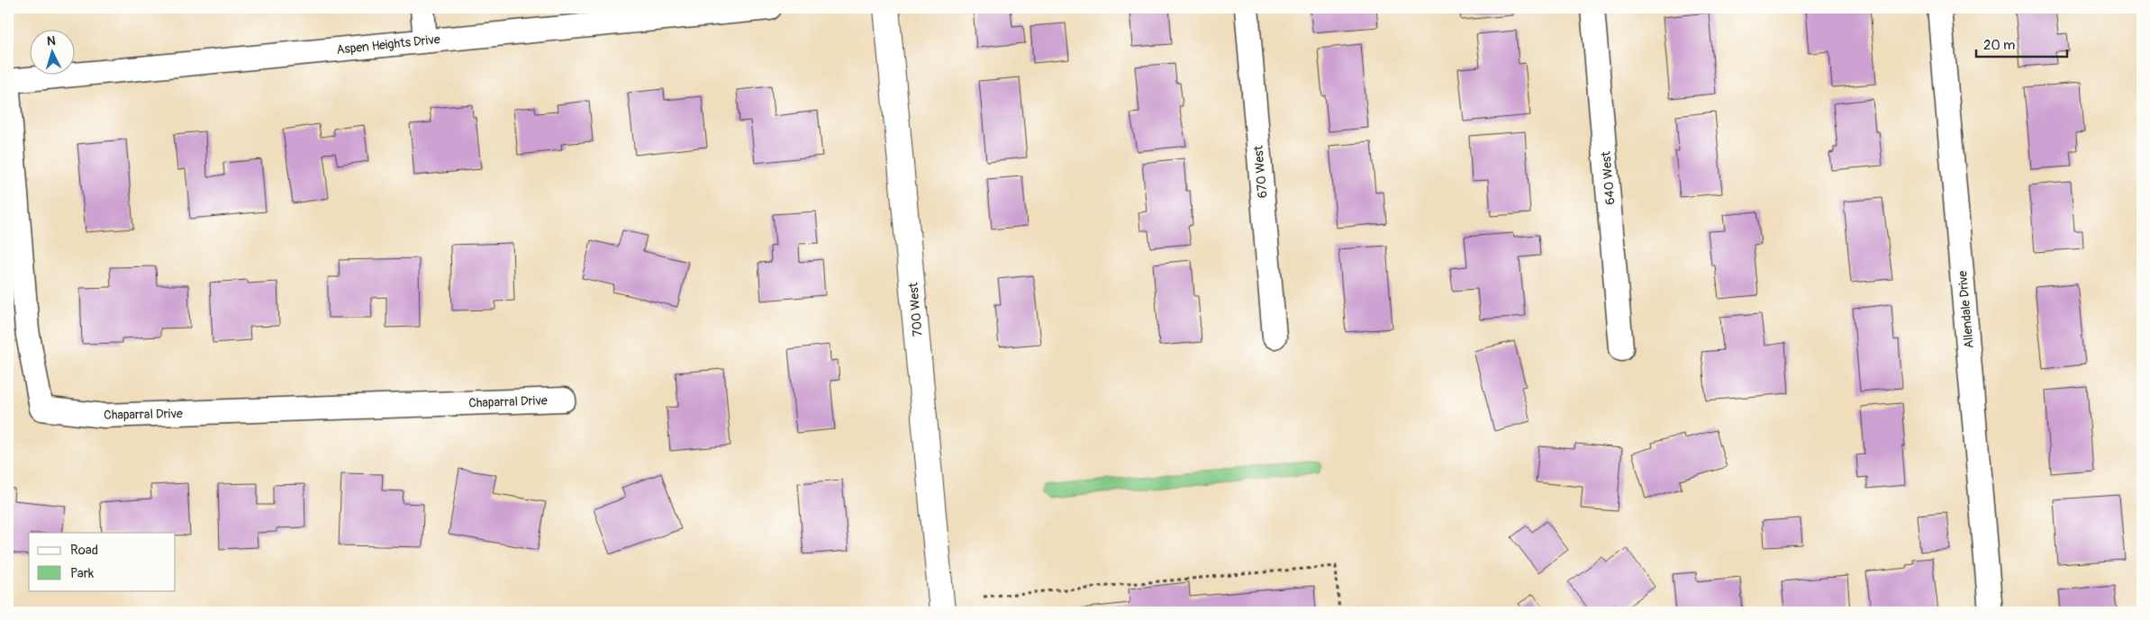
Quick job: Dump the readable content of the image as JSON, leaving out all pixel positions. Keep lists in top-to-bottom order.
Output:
{
  "streets": {
    "main road": ["700 West"],
    "street": [
      "Aspen Heights Drive",
      "670 West",
      "640 West",
      "Allendale Drive",
      "Chaparral Drive"
    ]
  },
  "legend": ["Road", "Park"],
  "scale_bar": "20 m",
  "north": "top"
}
